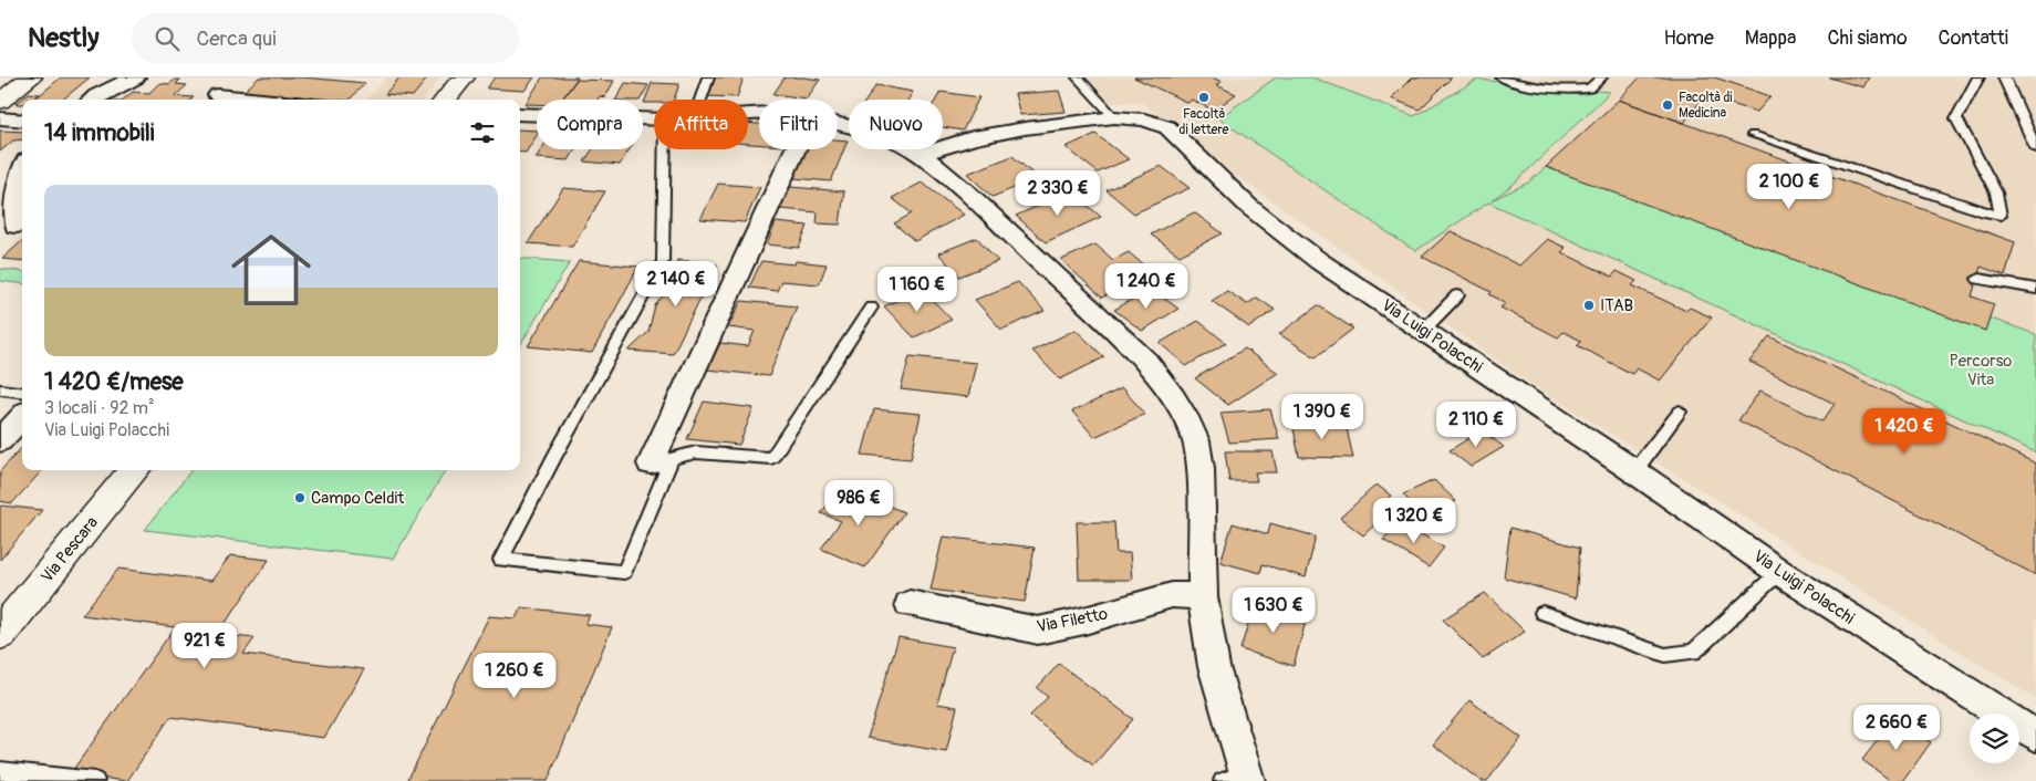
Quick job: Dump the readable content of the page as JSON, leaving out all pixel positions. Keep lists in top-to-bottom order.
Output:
{
  "streets": {
    "street": ["Via Luigi Polacchi", "Via Pescara", "Via Filetto"]
  },
  "parks": ["Percorso Vita"],
  "places": [
    "Facoltà di lettere",
    "Facoltà di Medicina",
    "ITAB",
    "Campo Celdit"
  ],
  "page": {
    "header": "Nestly",
    "search": "Cerca qui",
    "nav": [
      "Home",
      "Mappa",
      "Chi siamo",
      "Contatti"
    ],
    "chip": [
      "Compra",
      "Affitta",
      "Filtri",
      "Nuovo"
    ],
    "heading": "14 immobili",
    "price": [
      "2 100 €",
      "2 330 €",
      "2 140 €",
      "1 240 €",
      "1 160 €",
      "1 390 €",
      "2 110 €",
      "1 420 €",
      "986 €",
      "1 320 €",
      "1 630 €",
      "921 €",
      "1 260 €",
      "2 660 €"
    ],
    "list": [
      {
        "name": "1 420 €/mese",
        "note": "3 locali · 92 m² · Via Luigi Polacchi"
      }
    ]
  }
}
